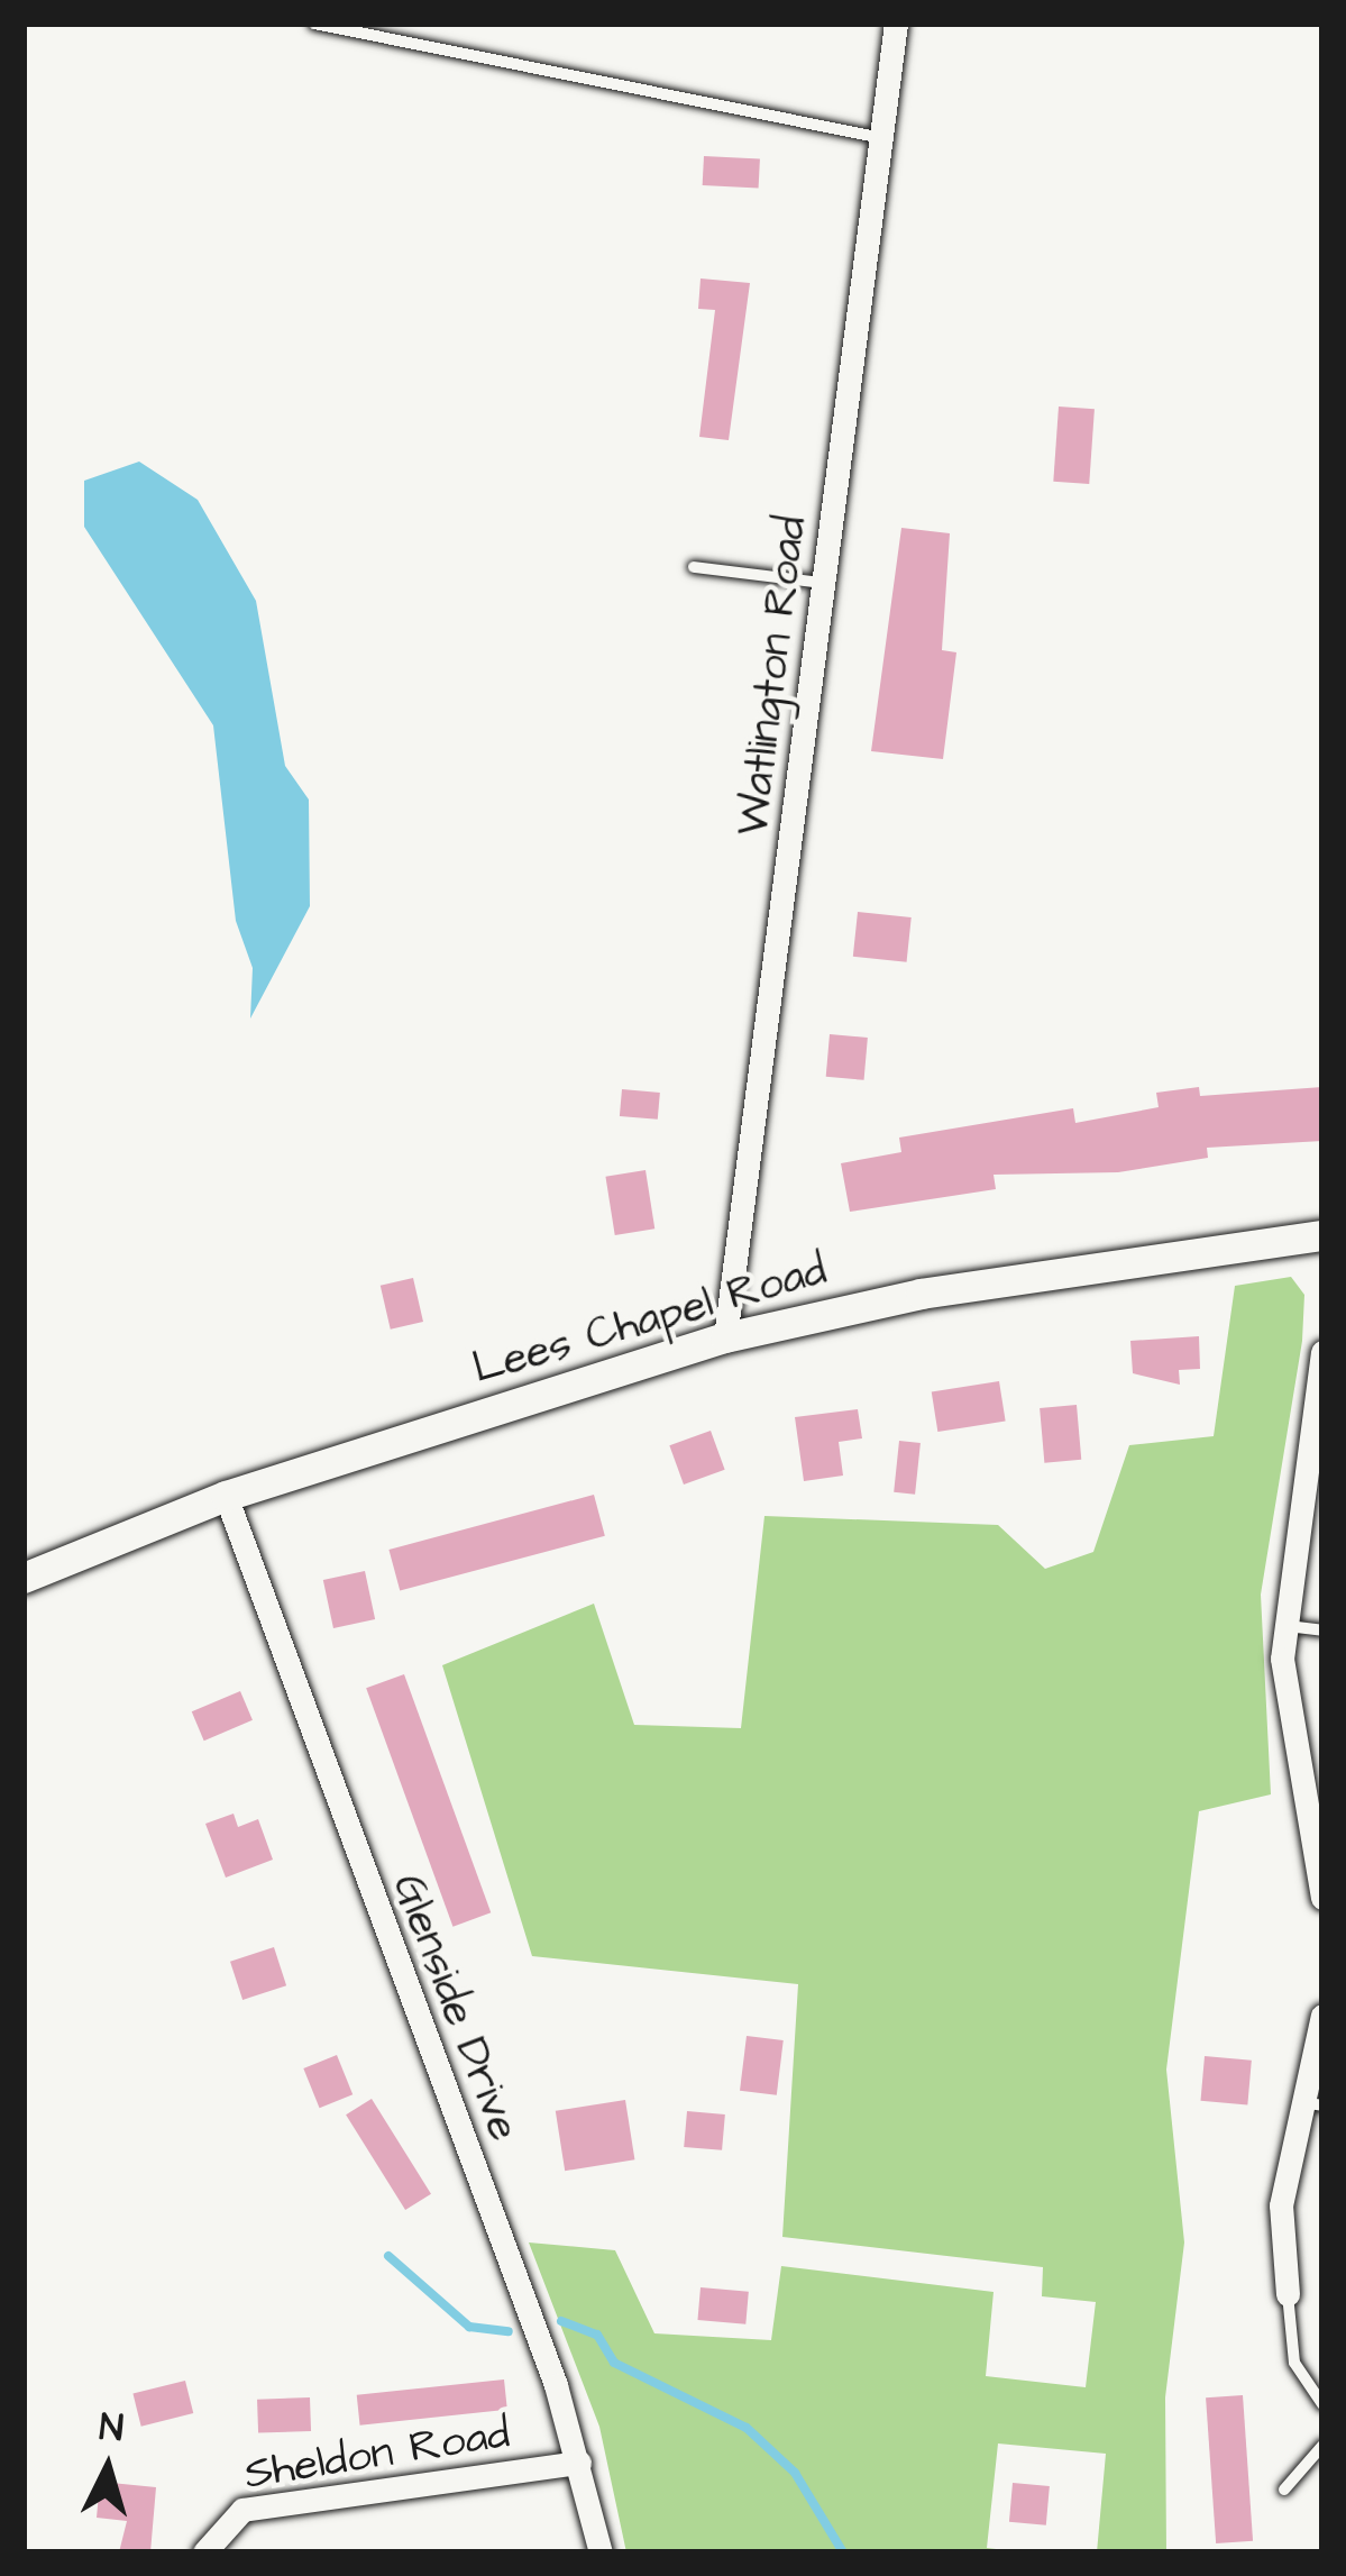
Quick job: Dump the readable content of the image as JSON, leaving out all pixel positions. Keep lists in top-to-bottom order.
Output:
{
  "streets": {
    "main road": ["Lees Chapel Road"],
    "street": ["Watlington Road", "Glenside Drive", "Sheldon Road"]
  },
  "crossings": [
    ["Watlington Road", "Lees Chapel Road"],
    ["Lees Chapel Road", "Glenside Drive"],
    ["Glenside Drive", "Sheldon Road"]
  ],
  "north": "top"
}
